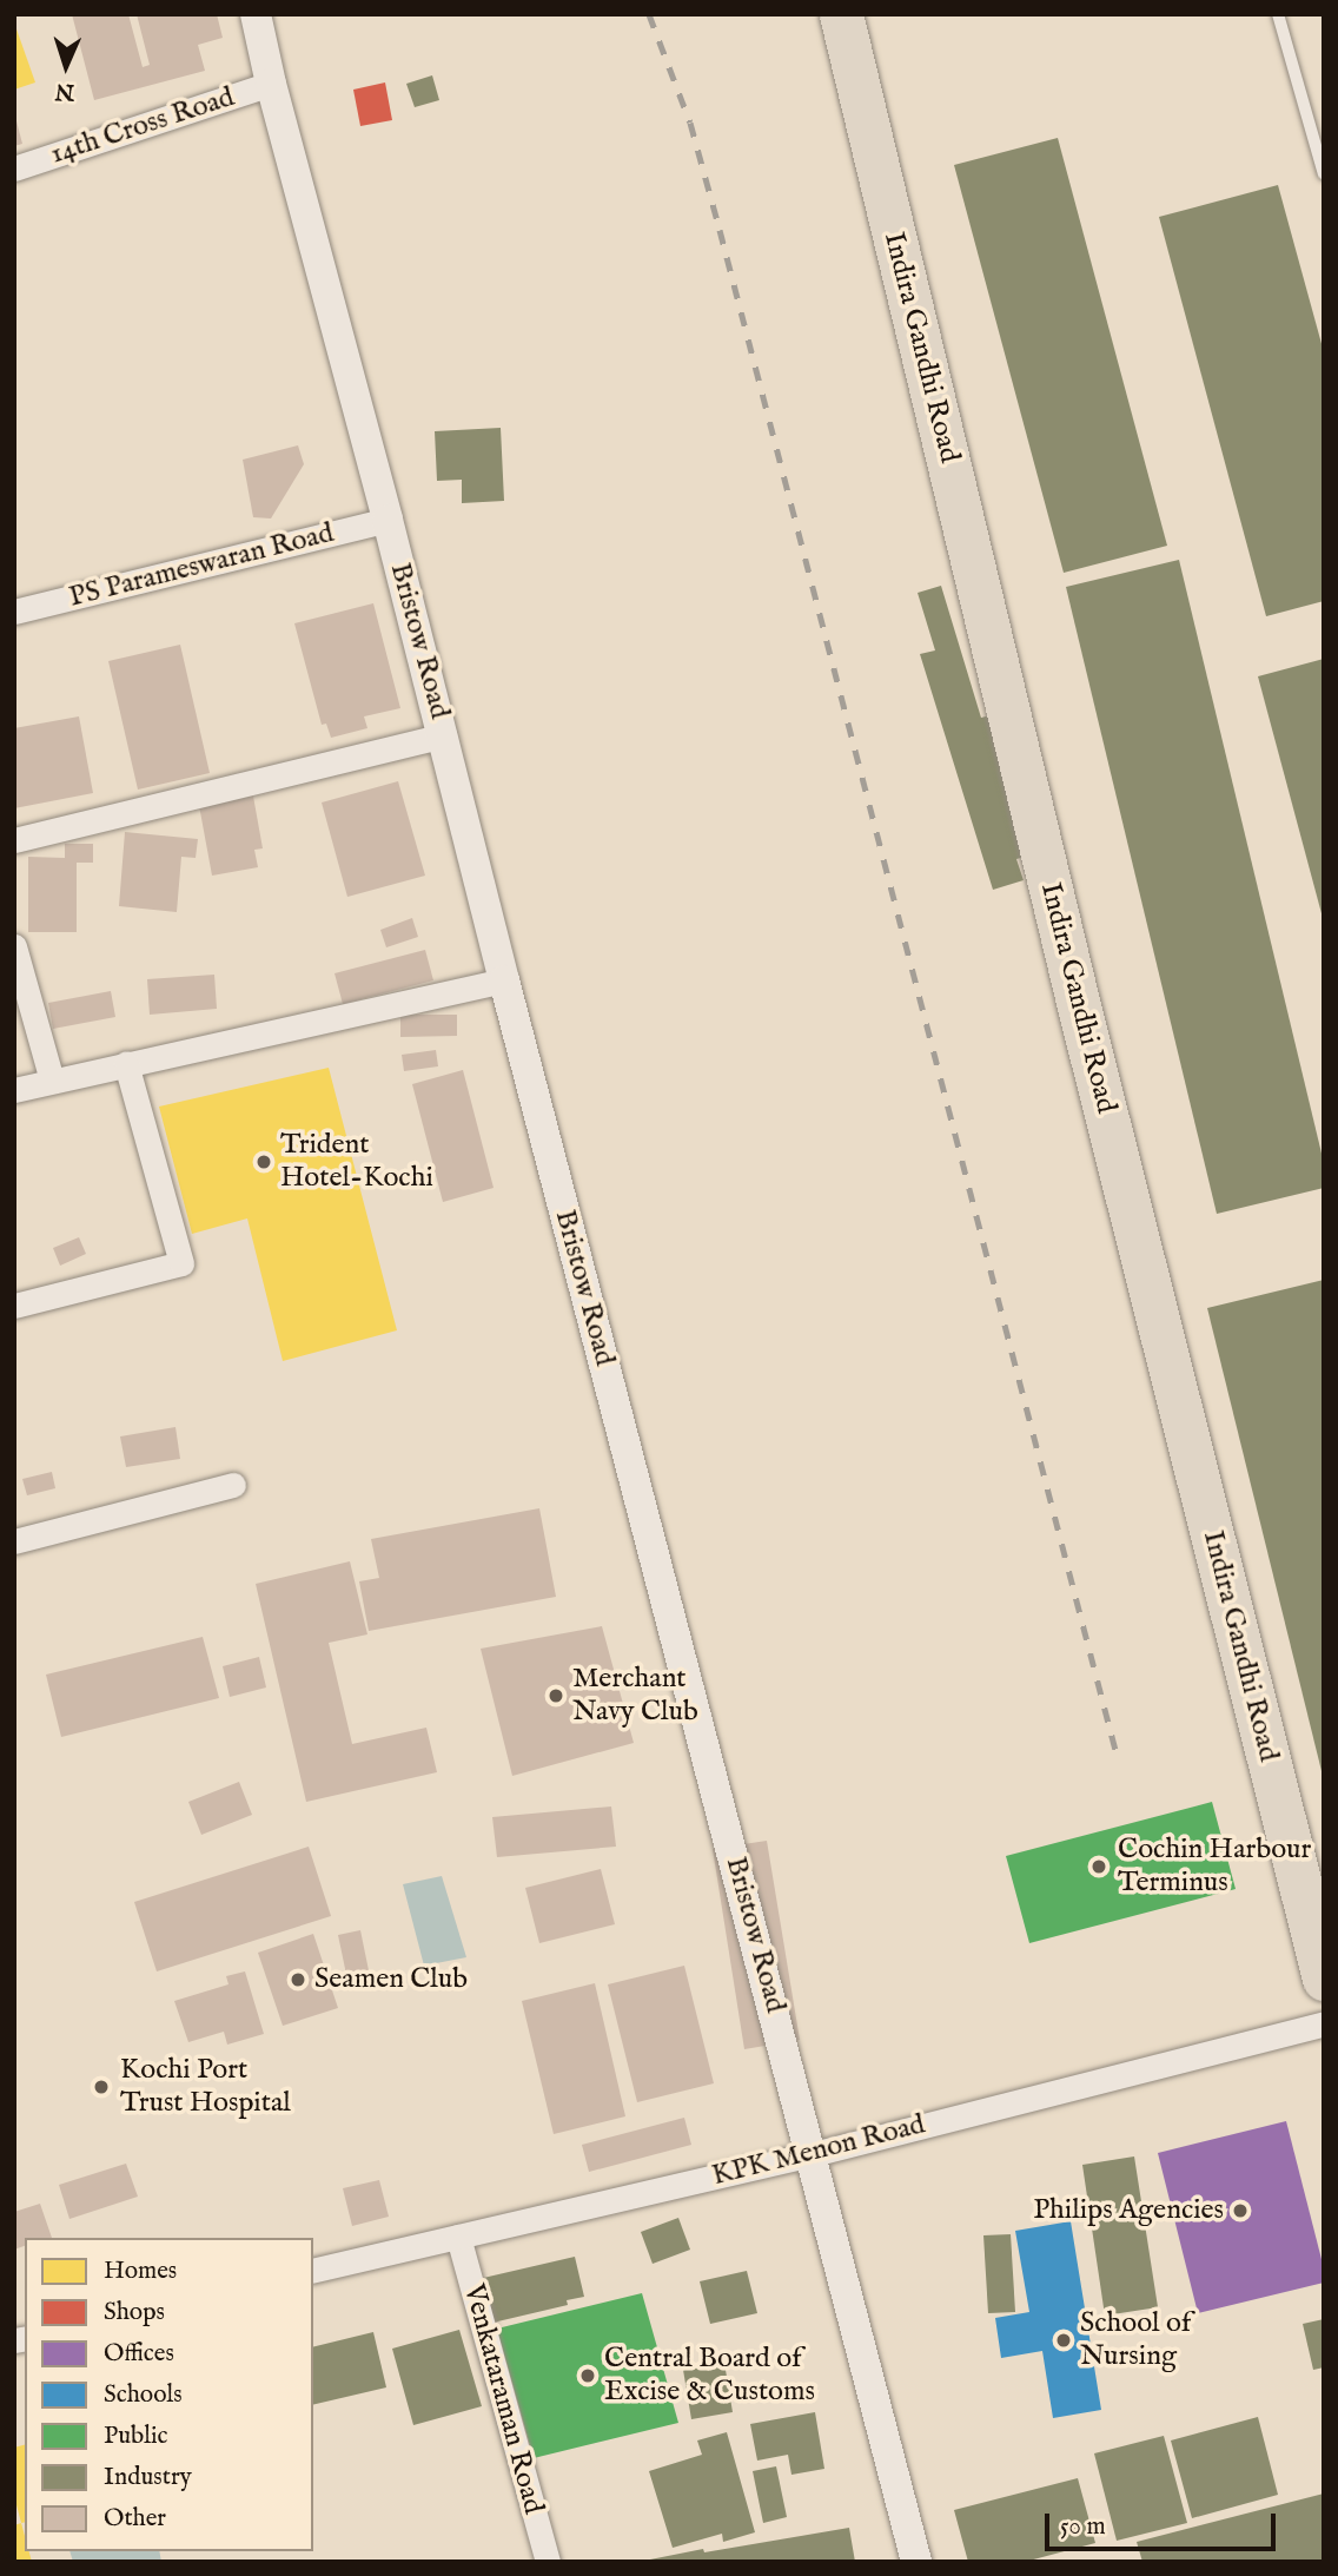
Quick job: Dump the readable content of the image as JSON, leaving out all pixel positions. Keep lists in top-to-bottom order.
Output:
{
  "streets": {
    "highway": ["Indira Gandhi Road"],
    "street": [
      "14th Cross Road",
      "PS Parameswaran Road",
      "Bristow Road",
      "KPK Menon Road",
      "Venkataraman Road"
    ]
  },
  "crossings": [
    ["14th Cross Road", "Bristow Road"],
    ["PS Parameswaran Road", "Bristow Road"],
    ["Bristow Road", "KPK Menon Road"],
    ["KPK Menon Road", "Venkataraman Road"]
  ],
  "places": [
    "Trident Hotel-Kochi",
    "Merchant Navy Club",
    "Cochin Harbour Terminus",
    "Seamen Club",
    "Kochi Port Trust Hospital",
    "Philips Agencies",
    "School of Nursing",
    "Central Board of Excise & Customs"
  ],
  "legend": [
    "Homes",
    "Shops",
    "Offices",
    "Schools",
    "Public",
    "Industry",
    "Other"
  ],
  "scale_bar": "50 m",
  "north": "bottom"
}
